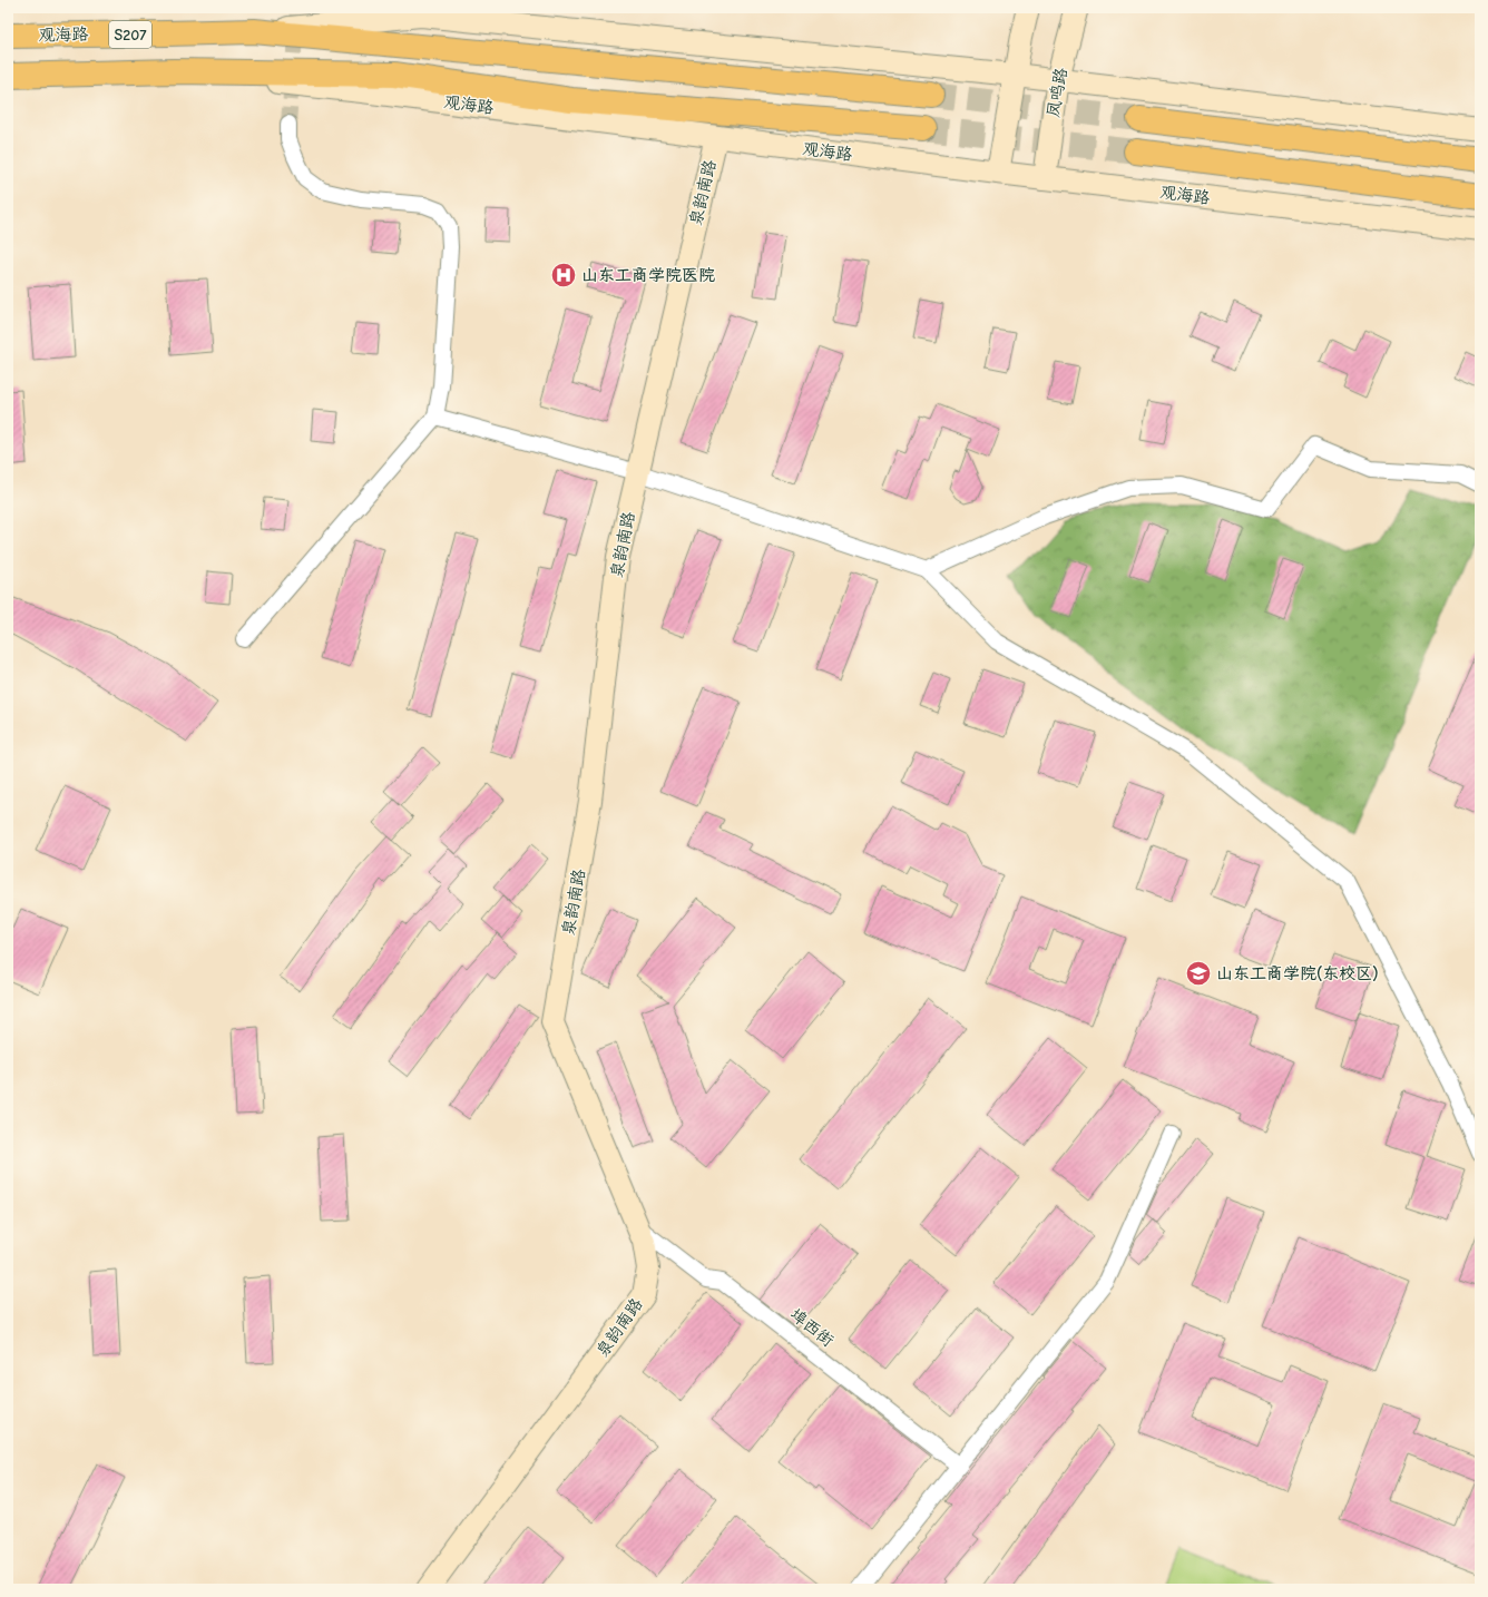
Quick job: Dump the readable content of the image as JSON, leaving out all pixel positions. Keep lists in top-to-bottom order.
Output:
{
  "streets": {
    "main road": [
      "观海路",
      "S207",
      "凤鸣路",
      "泉韵南路"
    ],
    "street": ["埠西街"]
  },
  "crossings": [
    ["观海路", "凤鸣路"],
    ["观海路", "泉韵南路"],
    ["泉韵南路", "埠西街"]
  ],
  "places": {
    "hospital": ["山东工商学院医院"],
    "school or university": ["山东工商学院(东校区)"]
  }
}
